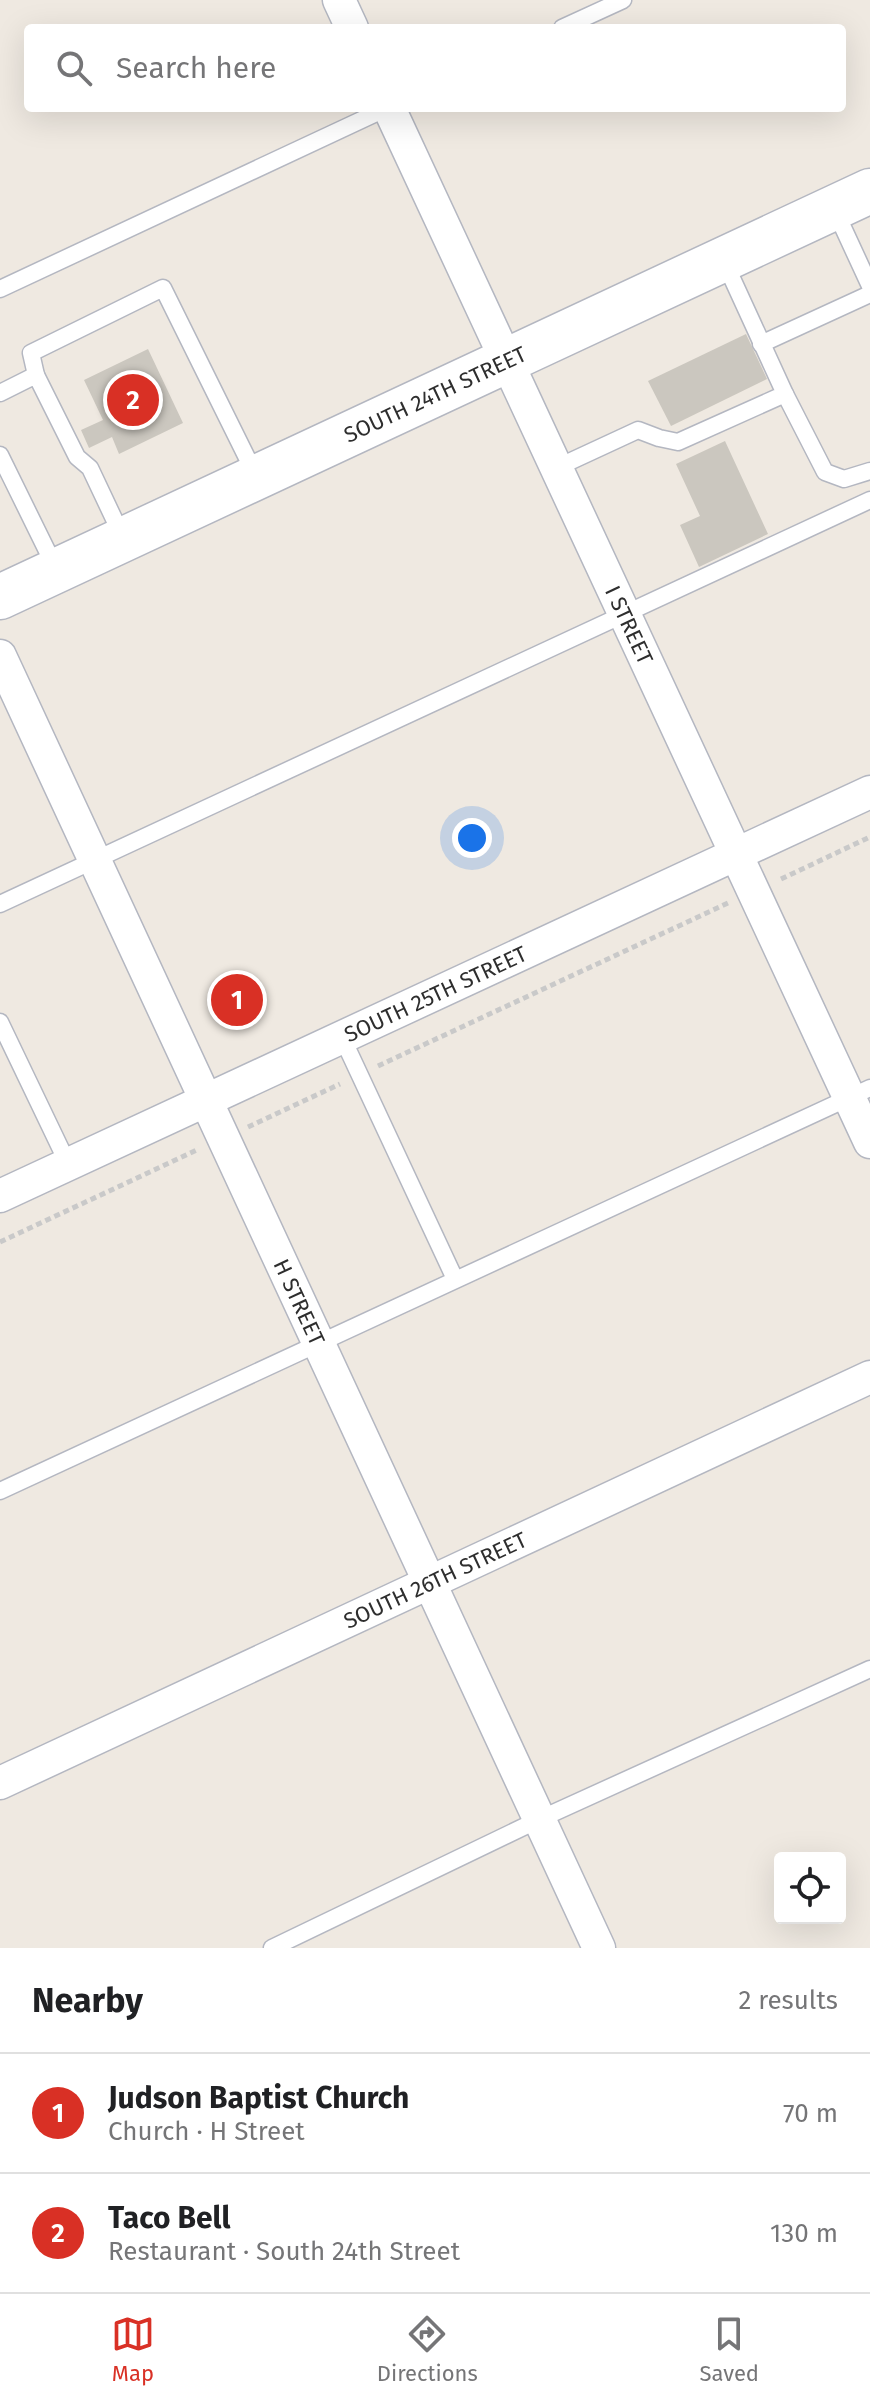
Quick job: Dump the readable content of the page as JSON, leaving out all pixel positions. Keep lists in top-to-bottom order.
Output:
{
  "streets": {
    "main road": ["SOUTH 24TH STREET"],
    "street": [
      "I STREET",
      "SOUTH 25TH STREET",
      "H STREET",
      "SOUTH 26TH STREET"
    ]
  },
  "crossings": [
    ["SOUTH 24TH STREET", "I STREET"],
    ["I STREET", "SOUTH 25TH STREET"],
    ["SOUTH 25TH STREET", "H STREET"],
    ["H STREET", "SOUTH 26TH STREET"]
  ],
  "page": {
    "search": "Search here",
    "pins": ["2", "1"],
    "heading": ["Nearby", "2 results"],
    "list": [
      {
        "mark": "1",
        "name": "Judson Baptist Church",
        "note": "Church · H Street",
        "value": "70 m"
      },
      {
        "mark": "2",
        "name": "Taco Bell",
        "note": "Restaurant · South 24th Street",
        "value": "130 m"
      }
    ],
    "nav": ["Map", "Directions", "Saved"]
  }
}
